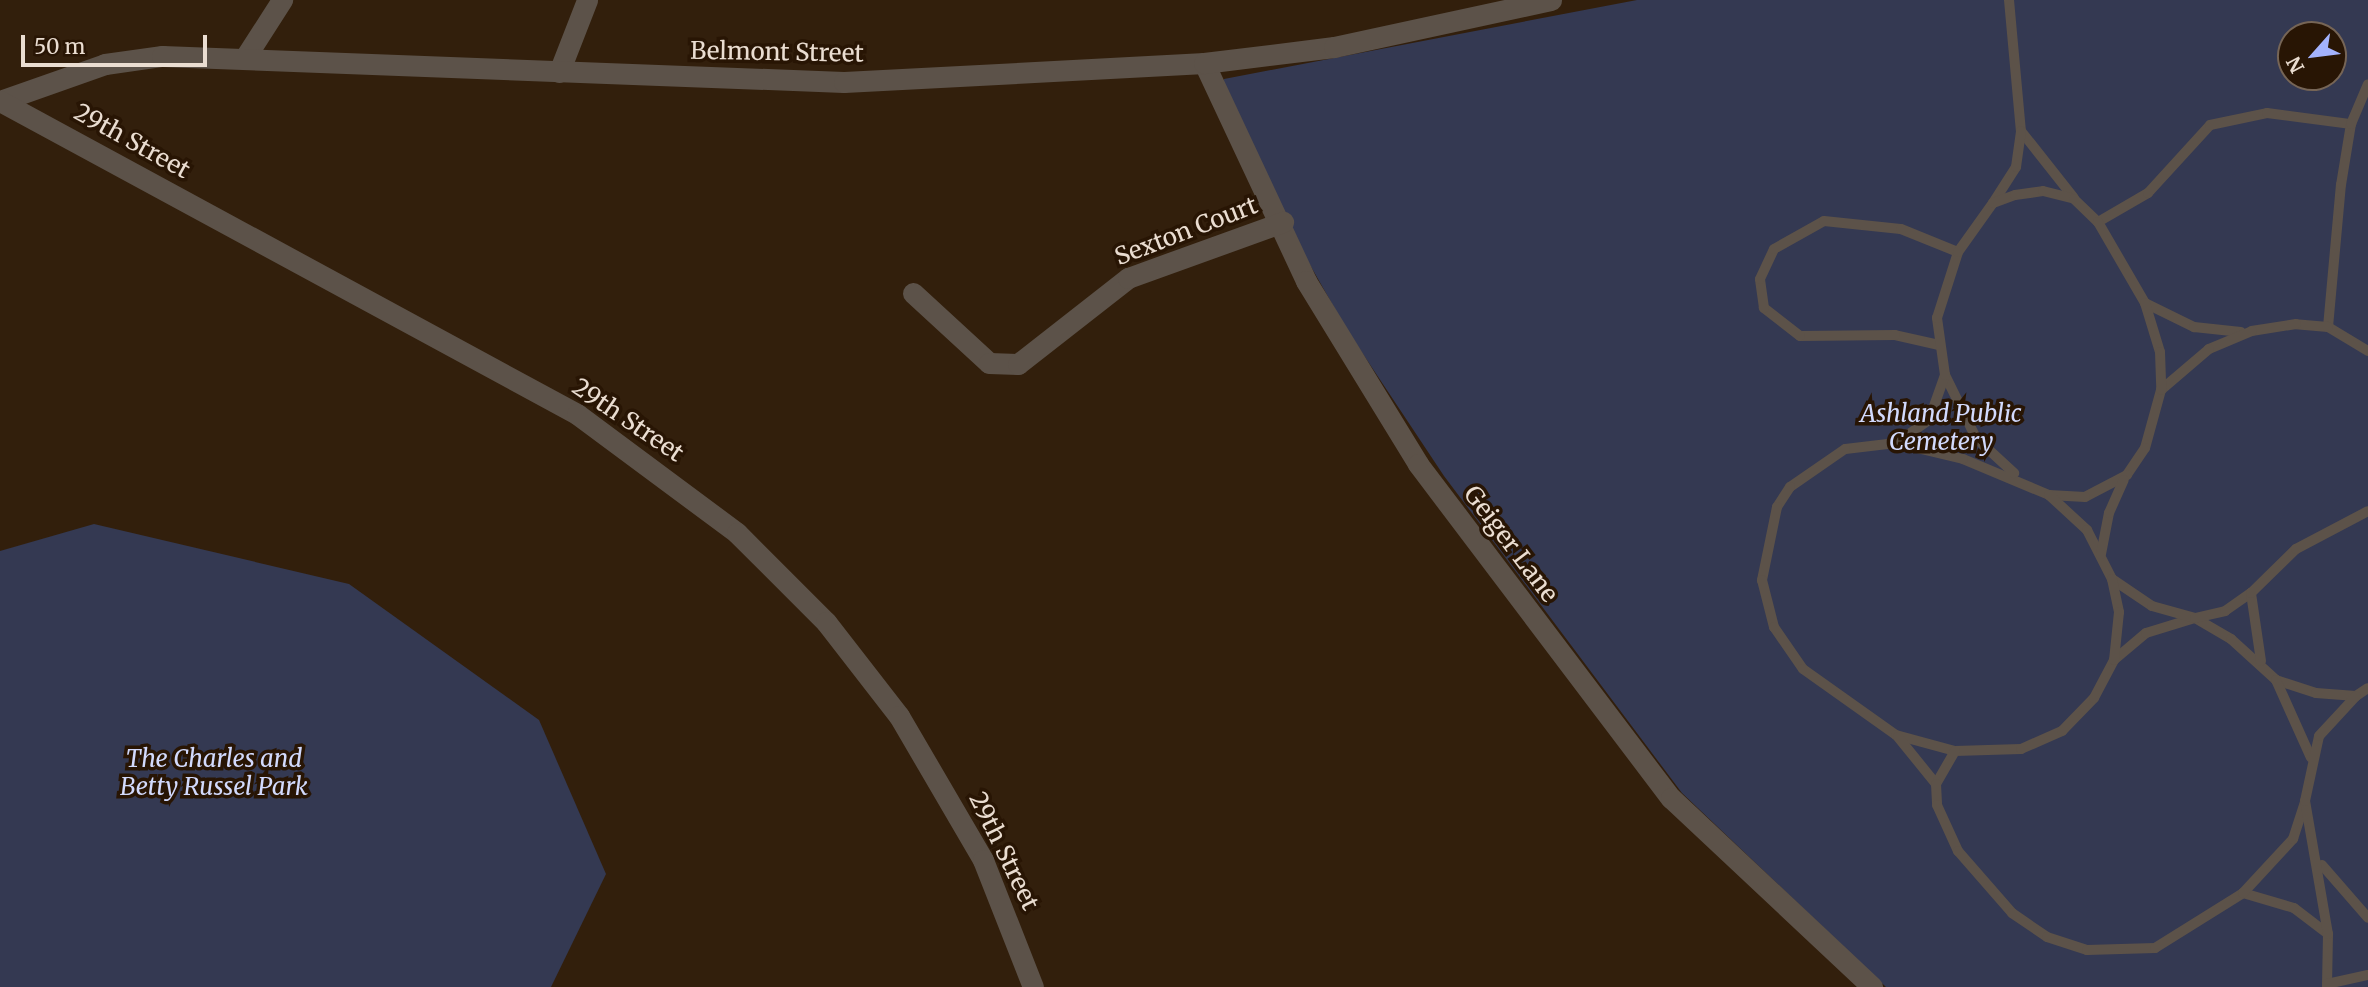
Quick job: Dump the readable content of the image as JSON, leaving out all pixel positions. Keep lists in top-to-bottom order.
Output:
{
  "streets": {
    "street": [
      "Belmont Street",
      "29th Street",
      "Sexton Court",
      "Geiger Lane"
    ]
  },
  "crossings": [
    ["Belmont Street", "29th Street"],
    ["Belmont Street", "Geiger Lane"],
    ["Sexton Court", "Geiger Lane"]
  ],
  "parks": ["Ashland Public Cemetery", "The Charles and Betty Russel Park"],
  "scale_bar": "50 m",
  "north": "bottom left"
}
